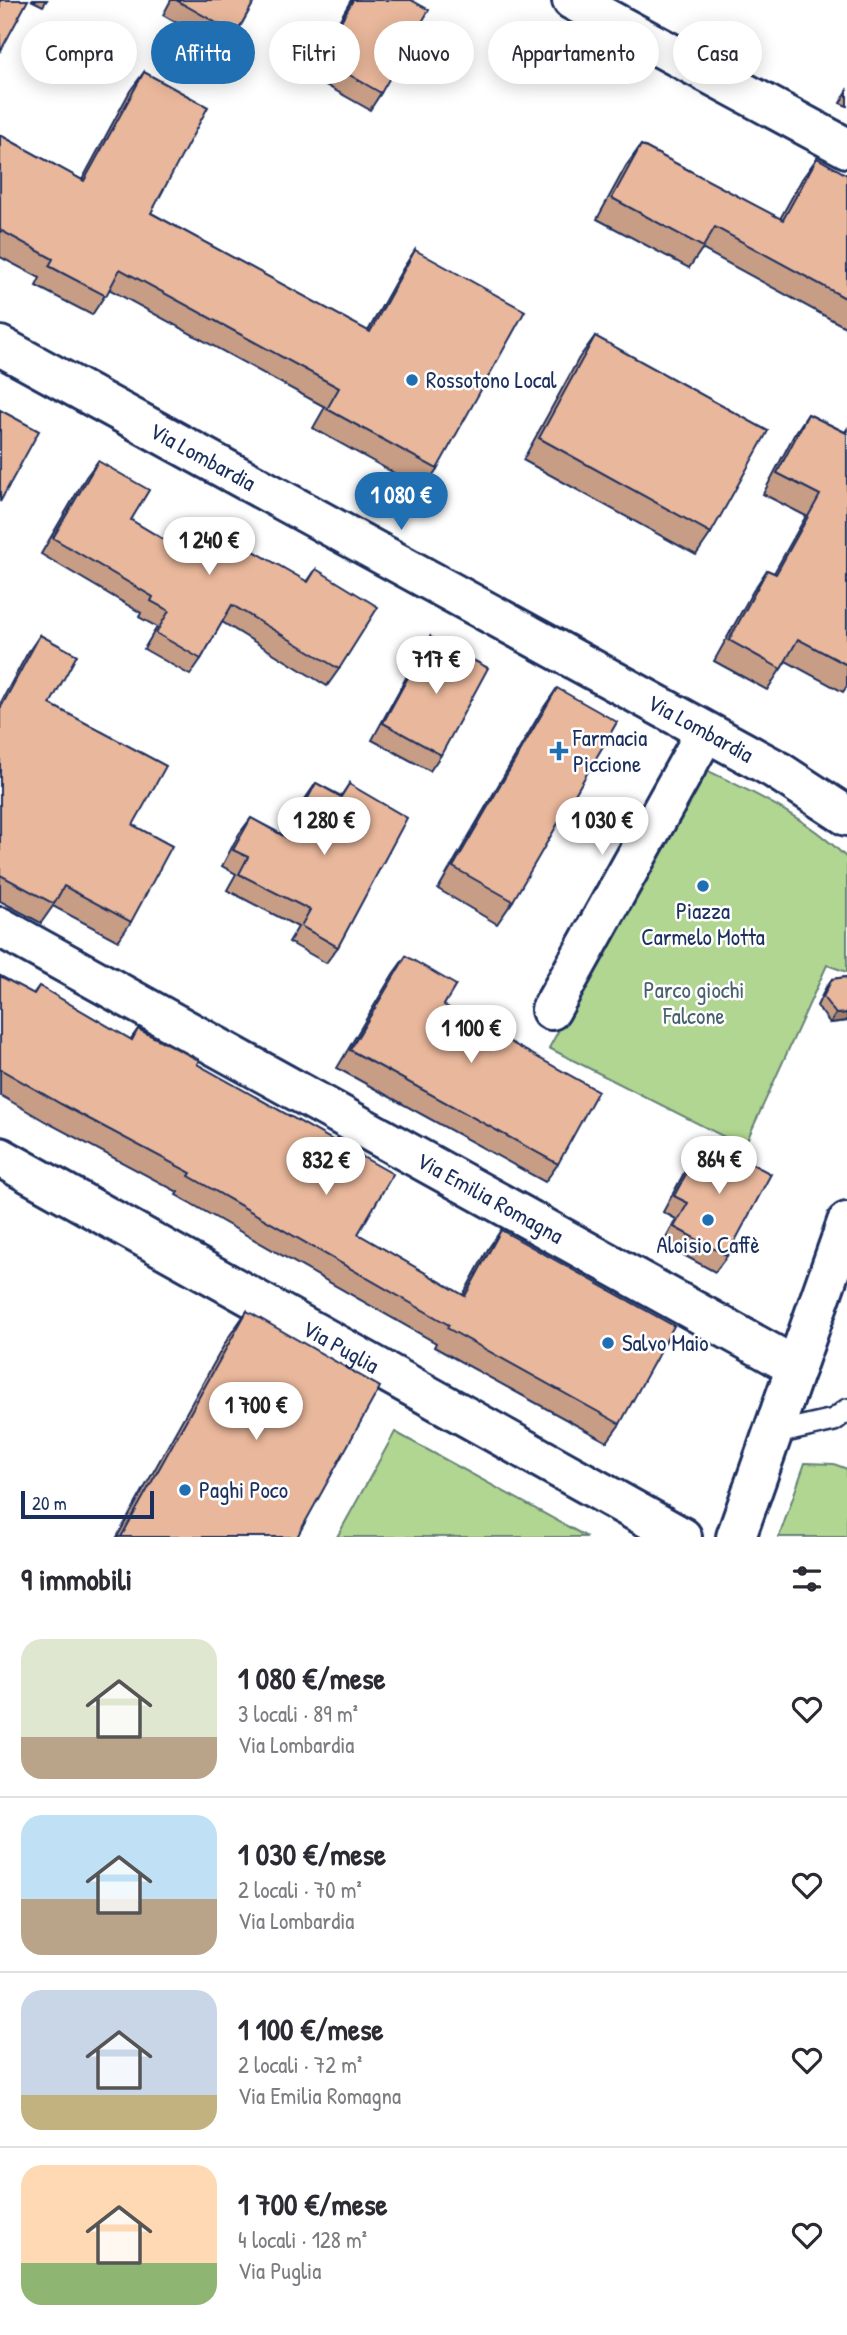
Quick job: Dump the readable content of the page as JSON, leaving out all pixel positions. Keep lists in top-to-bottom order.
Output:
{
  "streets": {
    "street": ["Via Lombardia", "Via Emilia Romagna", "Via Puglia"]
  },
  "parks": ["Parco giochi Falcone"],
  "places": {
    "other": [
      "Rossotono Local",
      "Piazza Carmelo Motta",
      "Aloisio Caffè",
      "Salvo Maio",
      "Paghi Poco"
    ],
    "health": ["Farmacia Piccione"]
  },
  "scale_bar": "20 m",
  "page": {
    "chip": [
      "Compra",
      "Affitta",
      "Filtri",
      "Nuovo",
      "Appartamento",
      "Casa"
    ],
    "price": [
      "1 080 €",
      "1 240 €",
      "717 €",
      "1 280 €",
      "1 030 €",
      "1 100 €",
      "864 €",
      "832 €",
      "1 700 €"
    ],
    "scale": "20 m",
    "heading": "9 immobili",
    "list": [
      {
        "name": "1 080 €/mese",
        "note": "3 locali · 89 m² · Via Lombardia"
      },
      {
        "name": "1 030 €/mese",
        "note": "2 locali · 70 m² · Via Lombardia"
      },
      {
        "name": "1 100 €/mese",
        "note": "2 locali · 72 m² · Via Emilia Romagna"
      },
      {
        "name": "1 700 €/mese",
        "note": "4 locali · 128 m² · Via Puglia"
      }
    ]
  }
}
